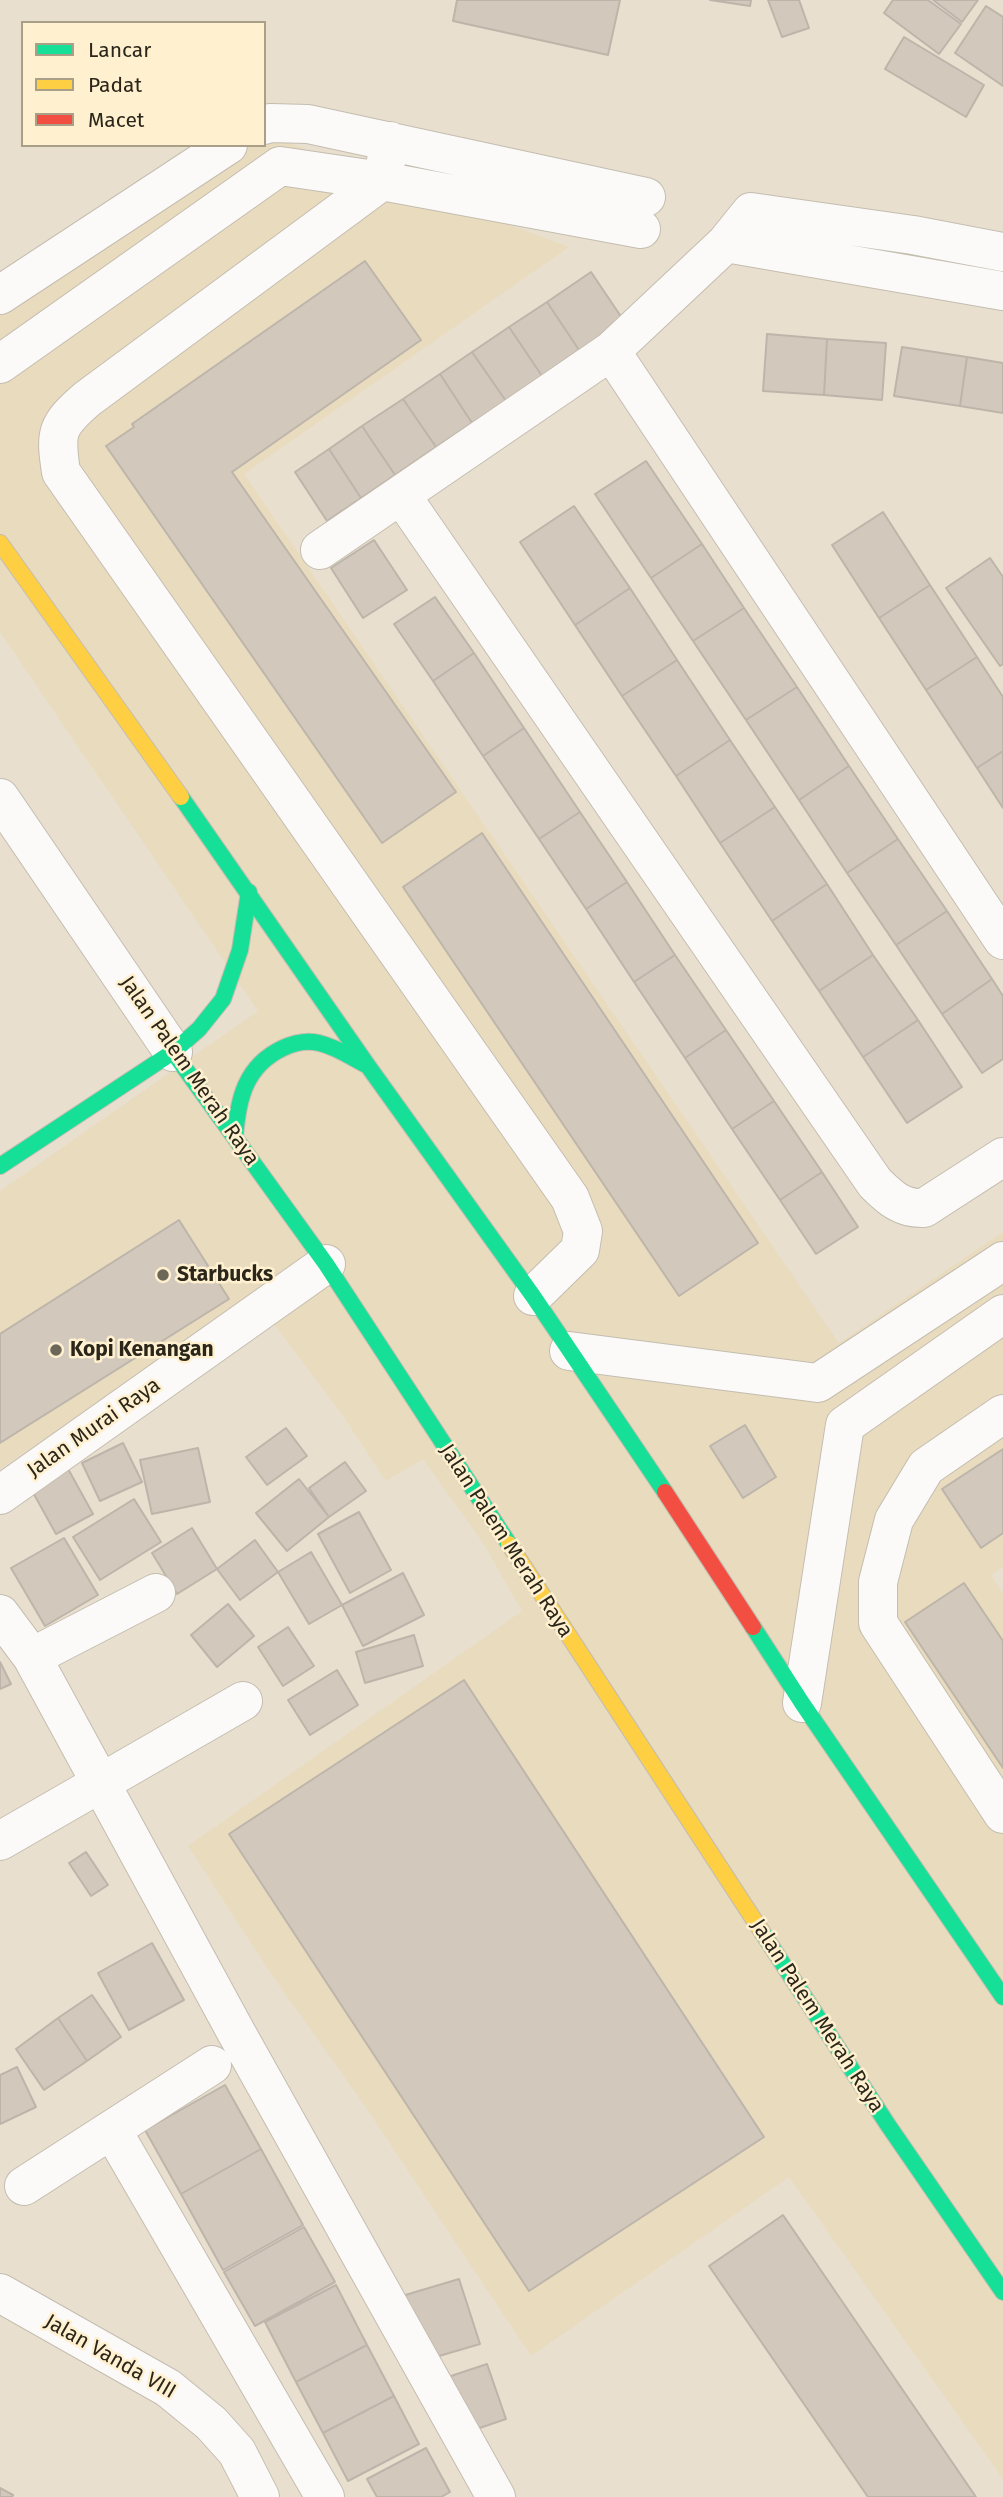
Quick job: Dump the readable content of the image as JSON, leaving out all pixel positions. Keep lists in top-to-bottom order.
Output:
{
  "streets": {
    "street": ["Jalan Palem Merah Raya", "Jalan Murai Raya", "Jalan Vanda VIII"]
  },
  "crossings": [
    ["Jalan Palem Merah Raya", "Jalan Murai Raya"]
  ],
  "places": ["Starbucks", "Kopi Kenangan"],
  "legend": ["Lancar", "Padat", "Macet"]
}
